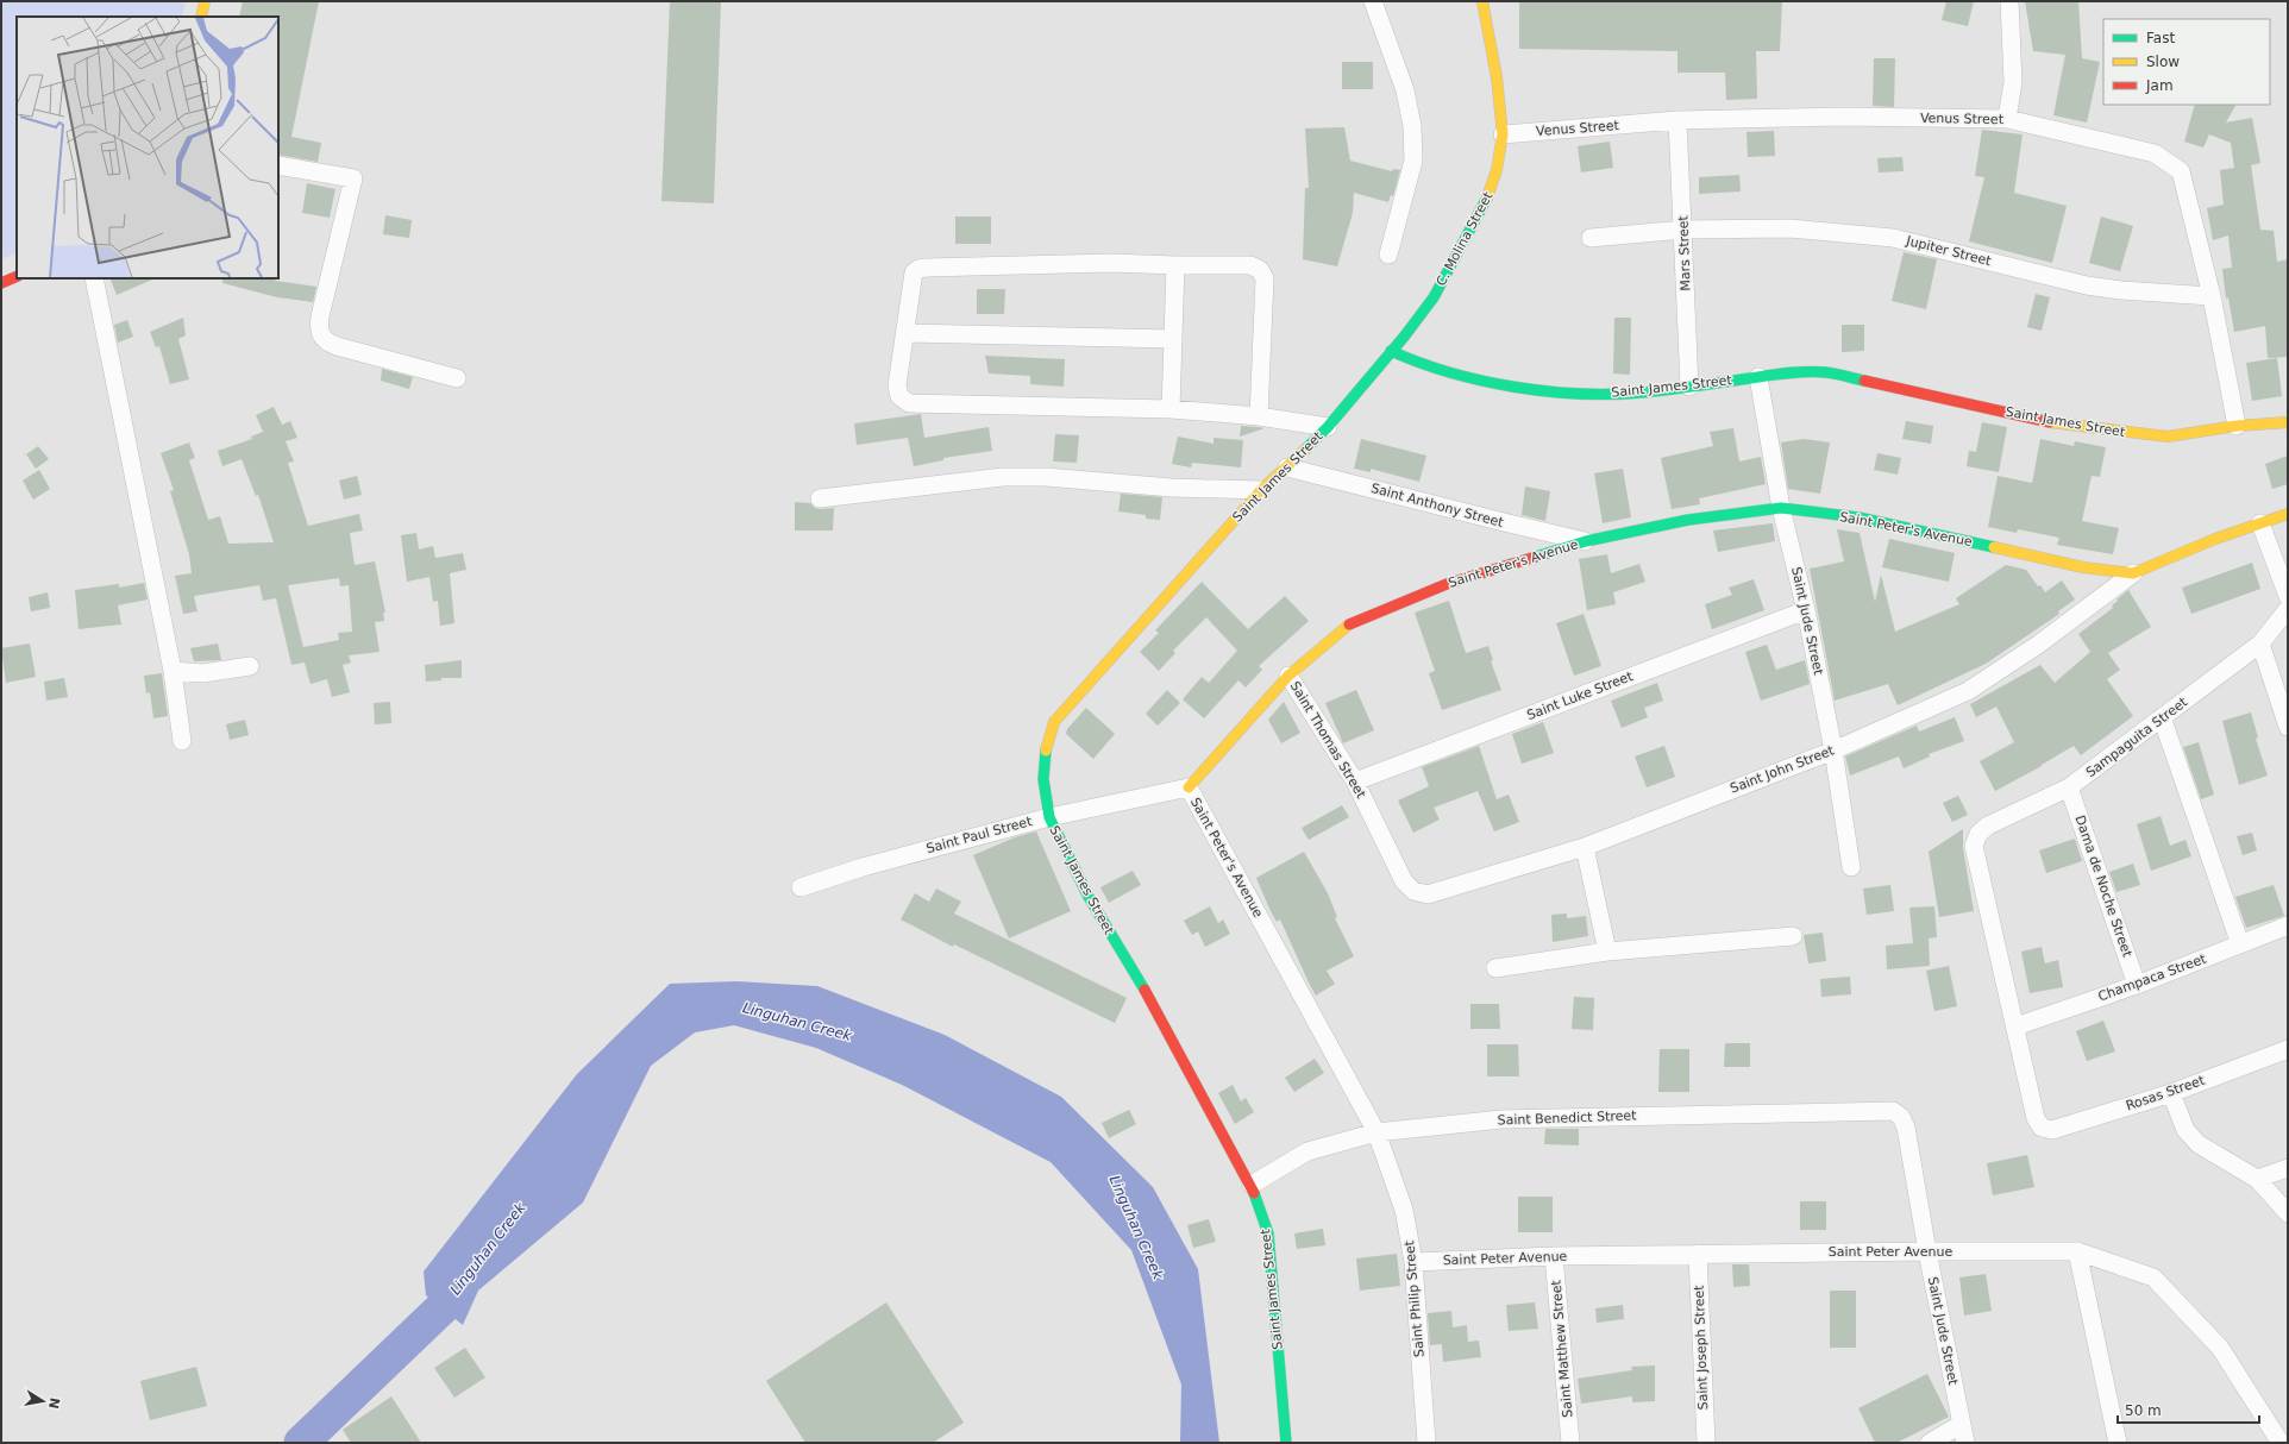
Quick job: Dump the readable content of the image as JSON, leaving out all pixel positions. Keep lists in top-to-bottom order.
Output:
{
  "streets": {
    "street": [
      "Venus Street",
      "C. Molina Street",
      "Jupiter Street",
      "Mars Street",
      "Saint James Street",
      "Saint Anthony Street",
      "Saint Peter's Avenue",
      "Saint Jude Street",
      "Saint Luke Street",
      "Sampaguita Street",
      "Saint Thomas Street",
      "Saint John Street",
      "Saint Paul Street",
      "Dama de Noche Street",
      "Champaca Street",
      "Rosas Street",
      "Saint Benedict Street",
      "Saint Peter Avenue",
      "Saint Philip Street",
      "Saint Joseph Street",
      "Saint Matthew Street"
    ]
  },
  "crossings": [
    ["Venus Street", "C. Molina Street"],
    ["Venus Street", "Jupiter Street"],
    ["Venus Street", "Mars Street"],
    ["Venus Street", "Saint James Street"],
    ["C. Molina Street", "Saint James Street"],
    ["Jupiter Street", "Mars Street"],
    ["Mars Street", "Saint James Street"],
    ["Saint James Street", "Saint Anthony Street"],
    ["Saint James Street", "Saint Jude Street"],
    ["Saint James Street", "Saint Paul Street"],
    ["Saint James Street", "Saint Benedict Street"],
    ["Saint Anthony Street", "Saint Peter's Avenue"],
    ["Saint Peter's Avenue", "Saint Jude Street"],
    ["Saint Peter's Avenue", "Saint Thomas Street"],
    ["Saint Peter's Avenue", "Saint John Street"],
    ["Saint Peter's Avenue", "Saint Paul Street"],
    ["Saint Peter's Avenue", "Saint Benedict Street"],
    ["Saint Peter's Avenue", "Saint Philip Street"],
    ["Saint Jude Street", "Saint Luke Street"],
    ["Saint Jude Street", "Saint John Street"],
    ["Saint Jude Street", "Saint Benedict Street"],
    ["Saint Jude Street", "Saint Peter Avenue"],
    ["Saint Luke Street", "Saint Thomas Street"],
    ["Sampaguita Street", "Dama de Noche Street"],
    ["Sampaguita Street", "Champaca Street"],
    ["Sampaguita Street", "Rosas Street"],
    ["Saint Thomas Street", "Saint John Street"],
    ["Dama de Noche Street", "Champaca Street"],
    ["Champaca Street", "Rosas Street"],
    ["Saint Benedict Street", "Saint Philip Street"],
    ["Saint Peter Avenue", "Saint Philip Street"],
    ["Saint Peter Avenue", "Saint Joseph Street"],
    ["Saint Peter Avenue", "Saint Matthew Street"]
  ],
  "water": ["Linguhan Creek"],
  "legend": ["Fast", "Slow", "Jam"],
  "scale_bar": "50 m",
  "north": "right"
}
